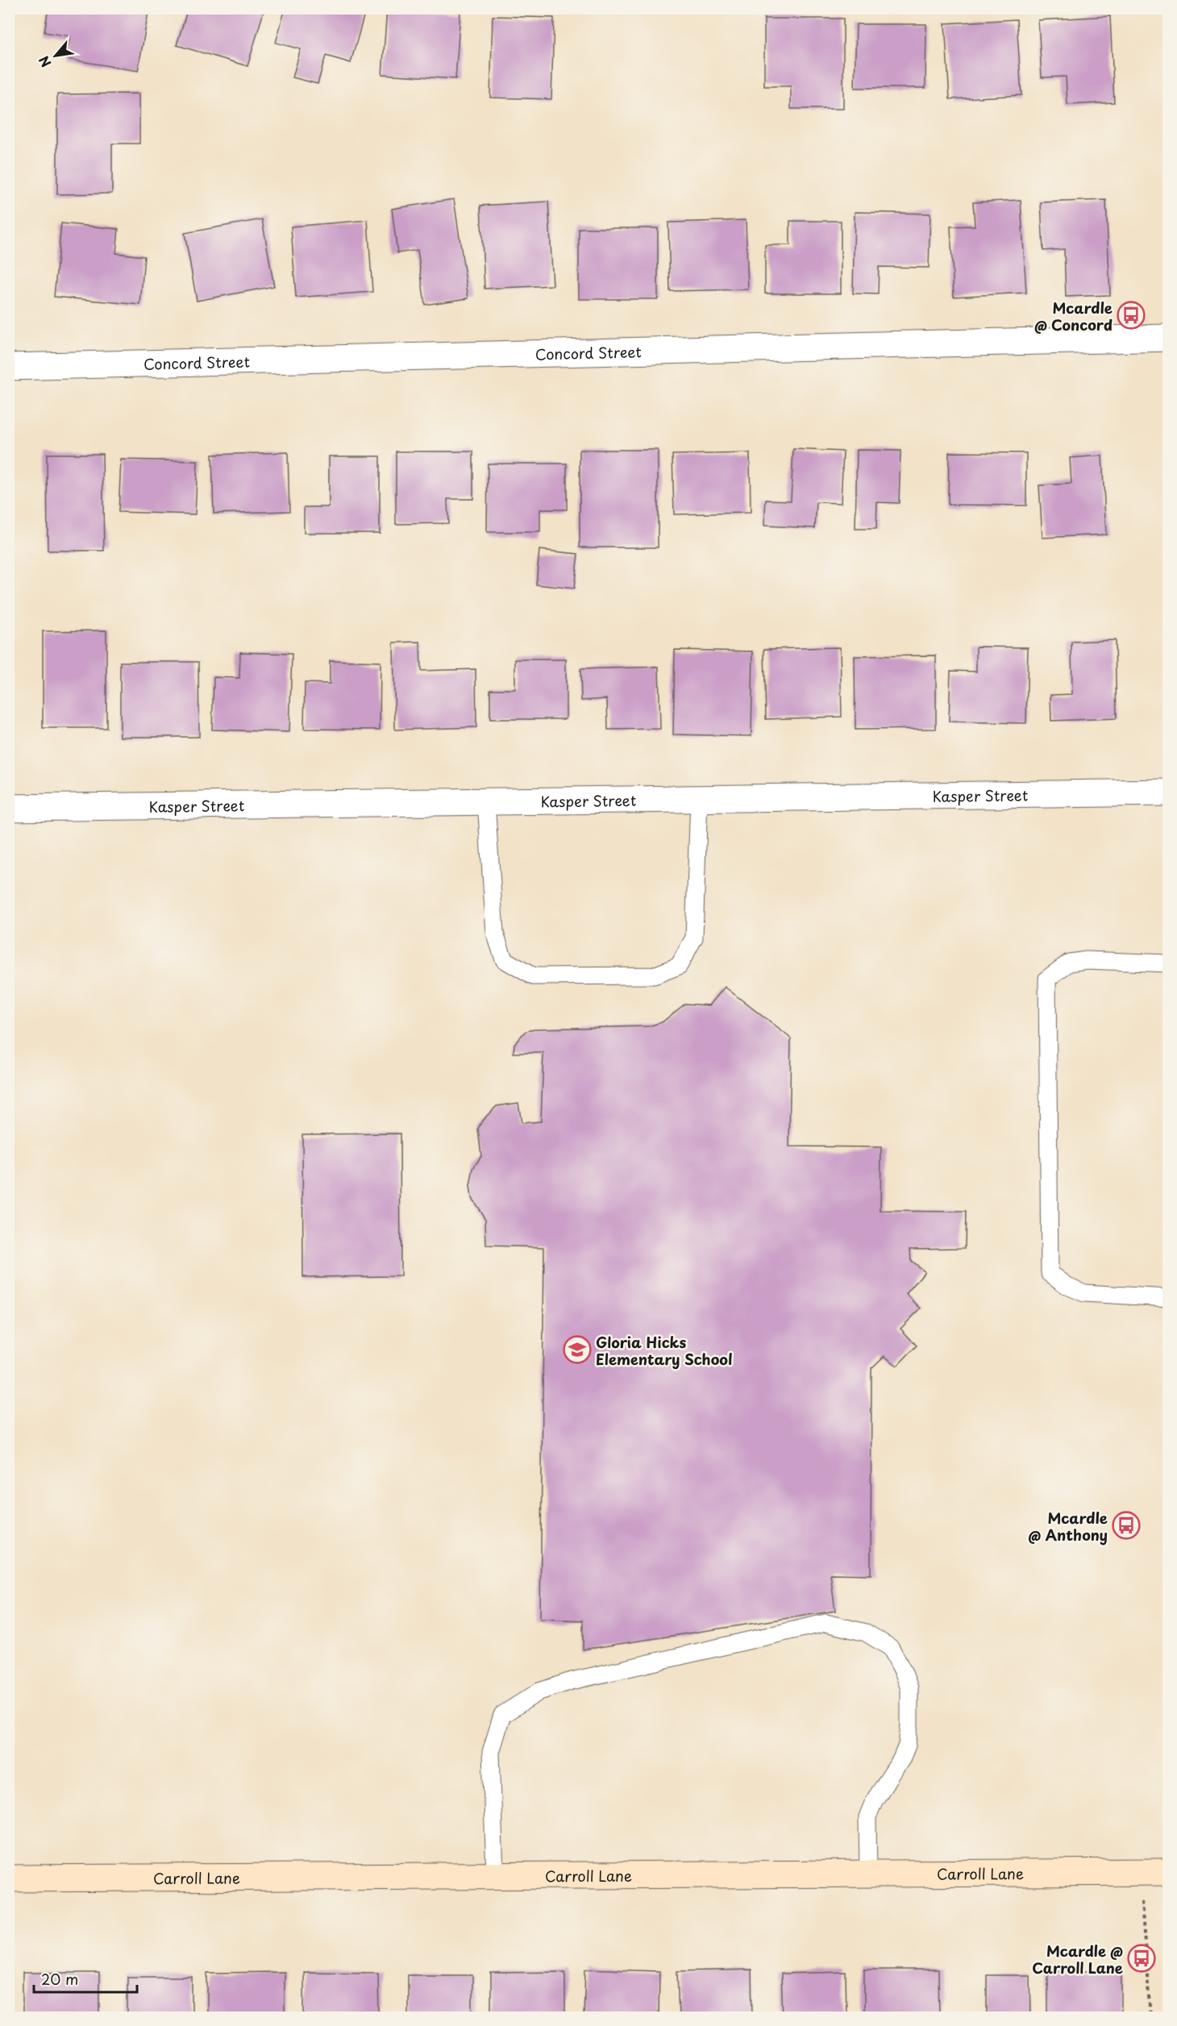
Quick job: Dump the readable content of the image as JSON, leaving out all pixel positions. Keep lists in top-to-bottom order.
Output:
{
  "streets": {
    "street": ["Concord Street", "Kasper Street", "Carroll Lane"]
  },
  "places": {
    "bus stop": ["Mcardle @ Concord", "Mcardle @ Anthony", "Mcardle @ Carroll Lane"],
    "school or university": ["Gloria Hicks Elementary School"]
  },
  "scale_bar": "20 m",
  "north": "bottom left"
}
